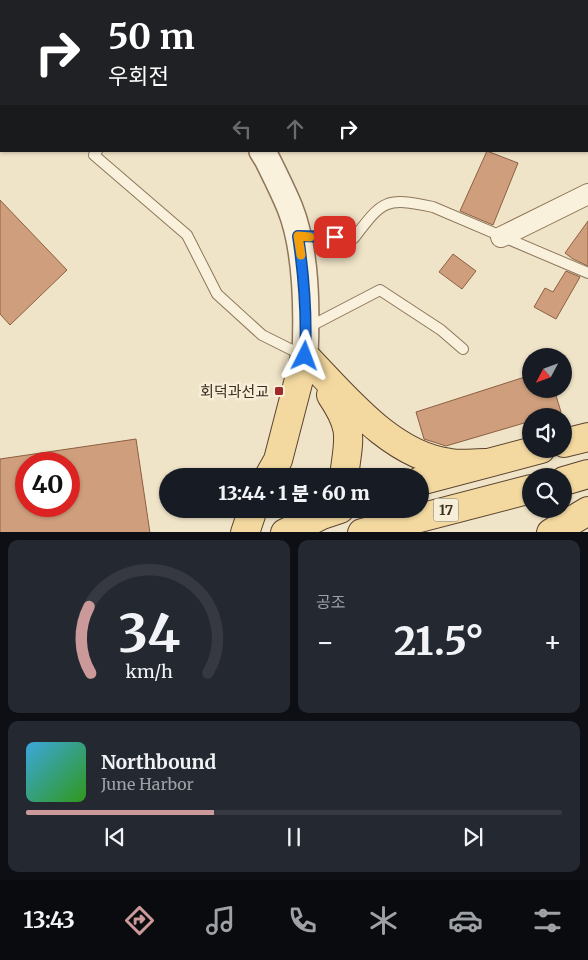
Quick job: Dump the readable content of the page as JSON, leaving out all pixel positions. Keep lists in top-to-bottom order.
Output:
{
  "streets": {
    "main road": ["17"]
  },
  "places": {
    "transit": ["회덕과선교"]
  },
  "north": "bottom left",
  "page": {
    "turn": ["50 m", "우회전"],
    "limit": "40",
    "trip": "13:44 · 1 분 · 60 m",
    "tile": "공조",
    "heat": ["−", "21.5°", "+"],
    "song": ["Northbound", "June Harbor"],
    "tabs": "13:43",
    "gauge": ["34", "km/h"]
  }
}
